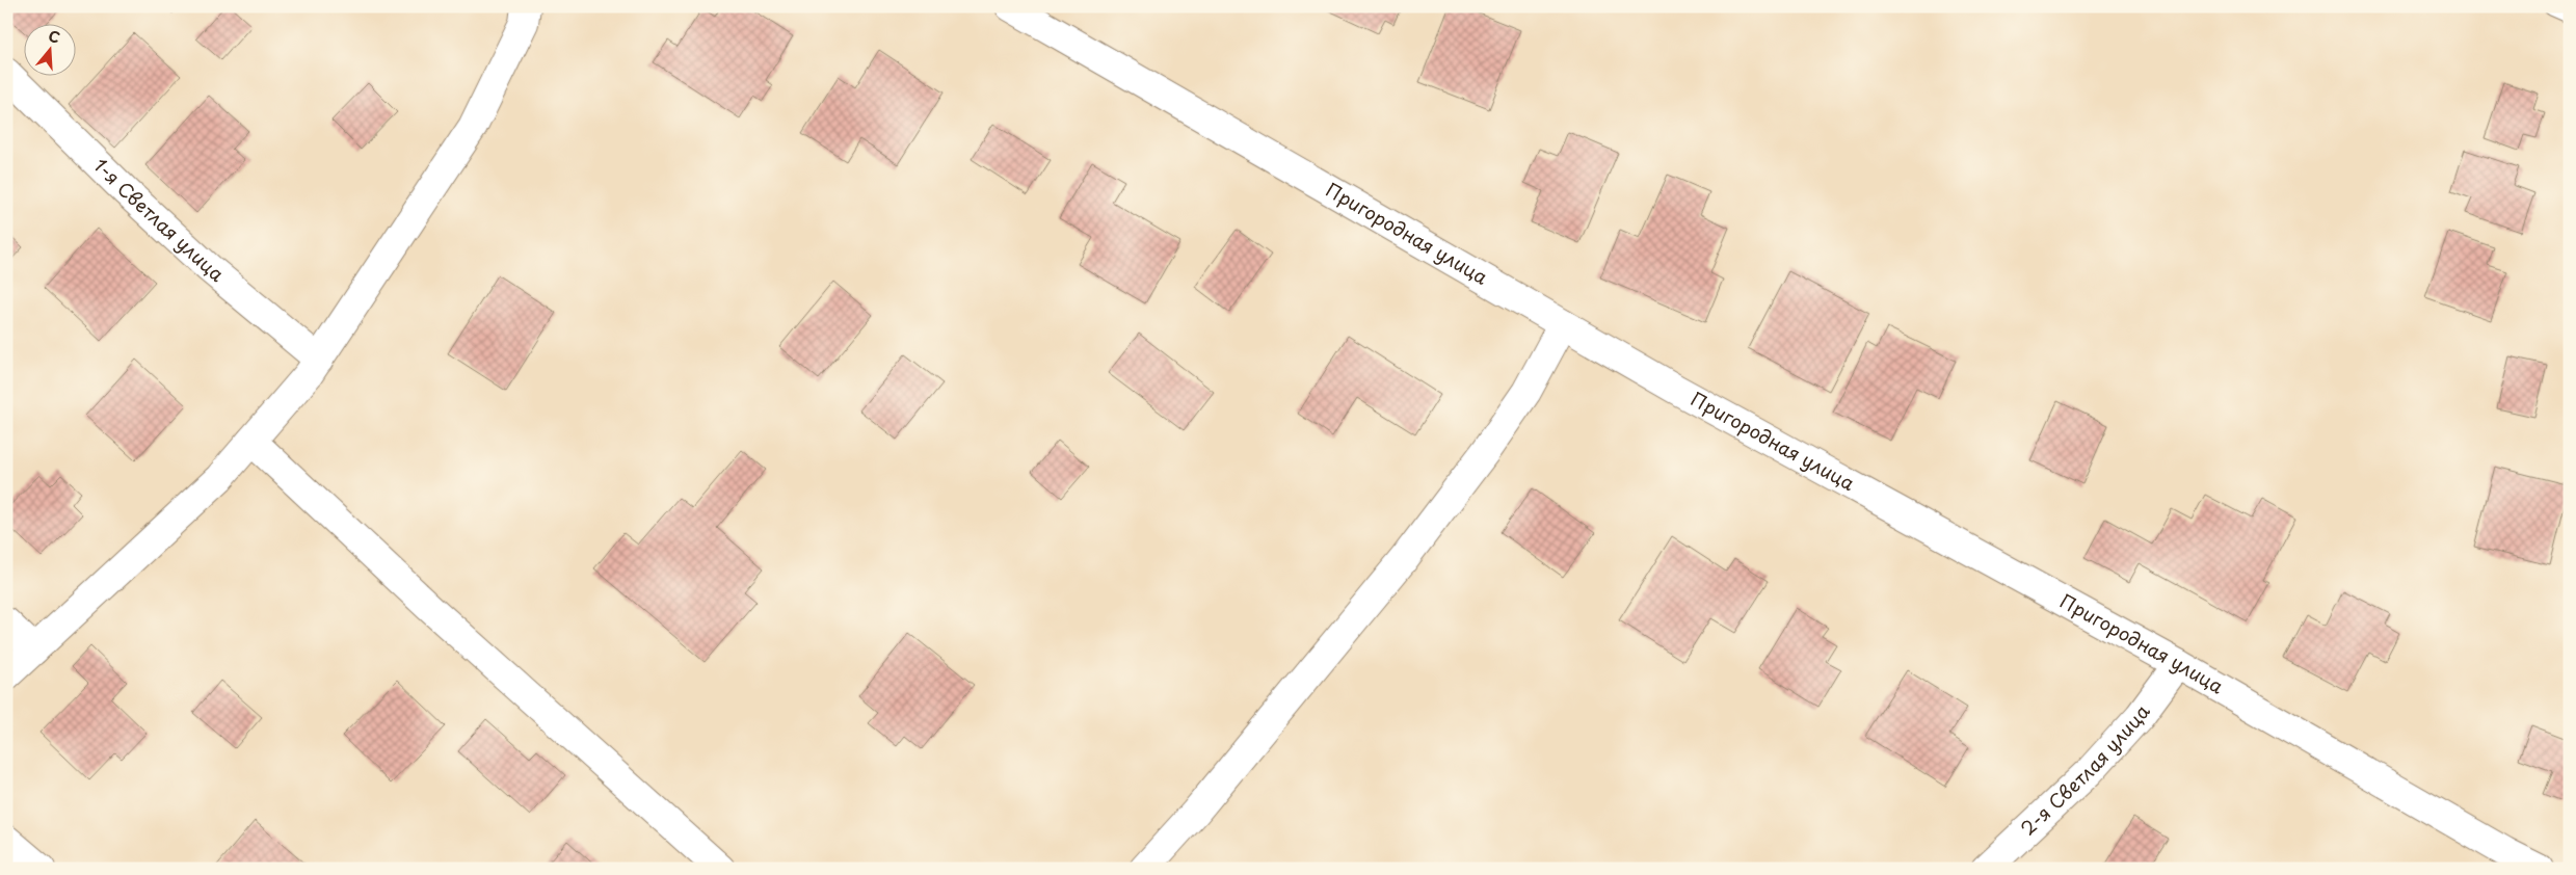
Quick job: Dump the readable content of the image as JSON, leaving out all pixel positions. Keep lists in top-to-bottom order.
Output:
{
  "streets": {
    "street": ["1-я Светлая улица", "Пригородная улица", "2-я Светлая улица"]
  },
  "crossings": [
    ["Пригородная улица", "2-я Светлая улица"]
  ],
  "north": "top"
}
